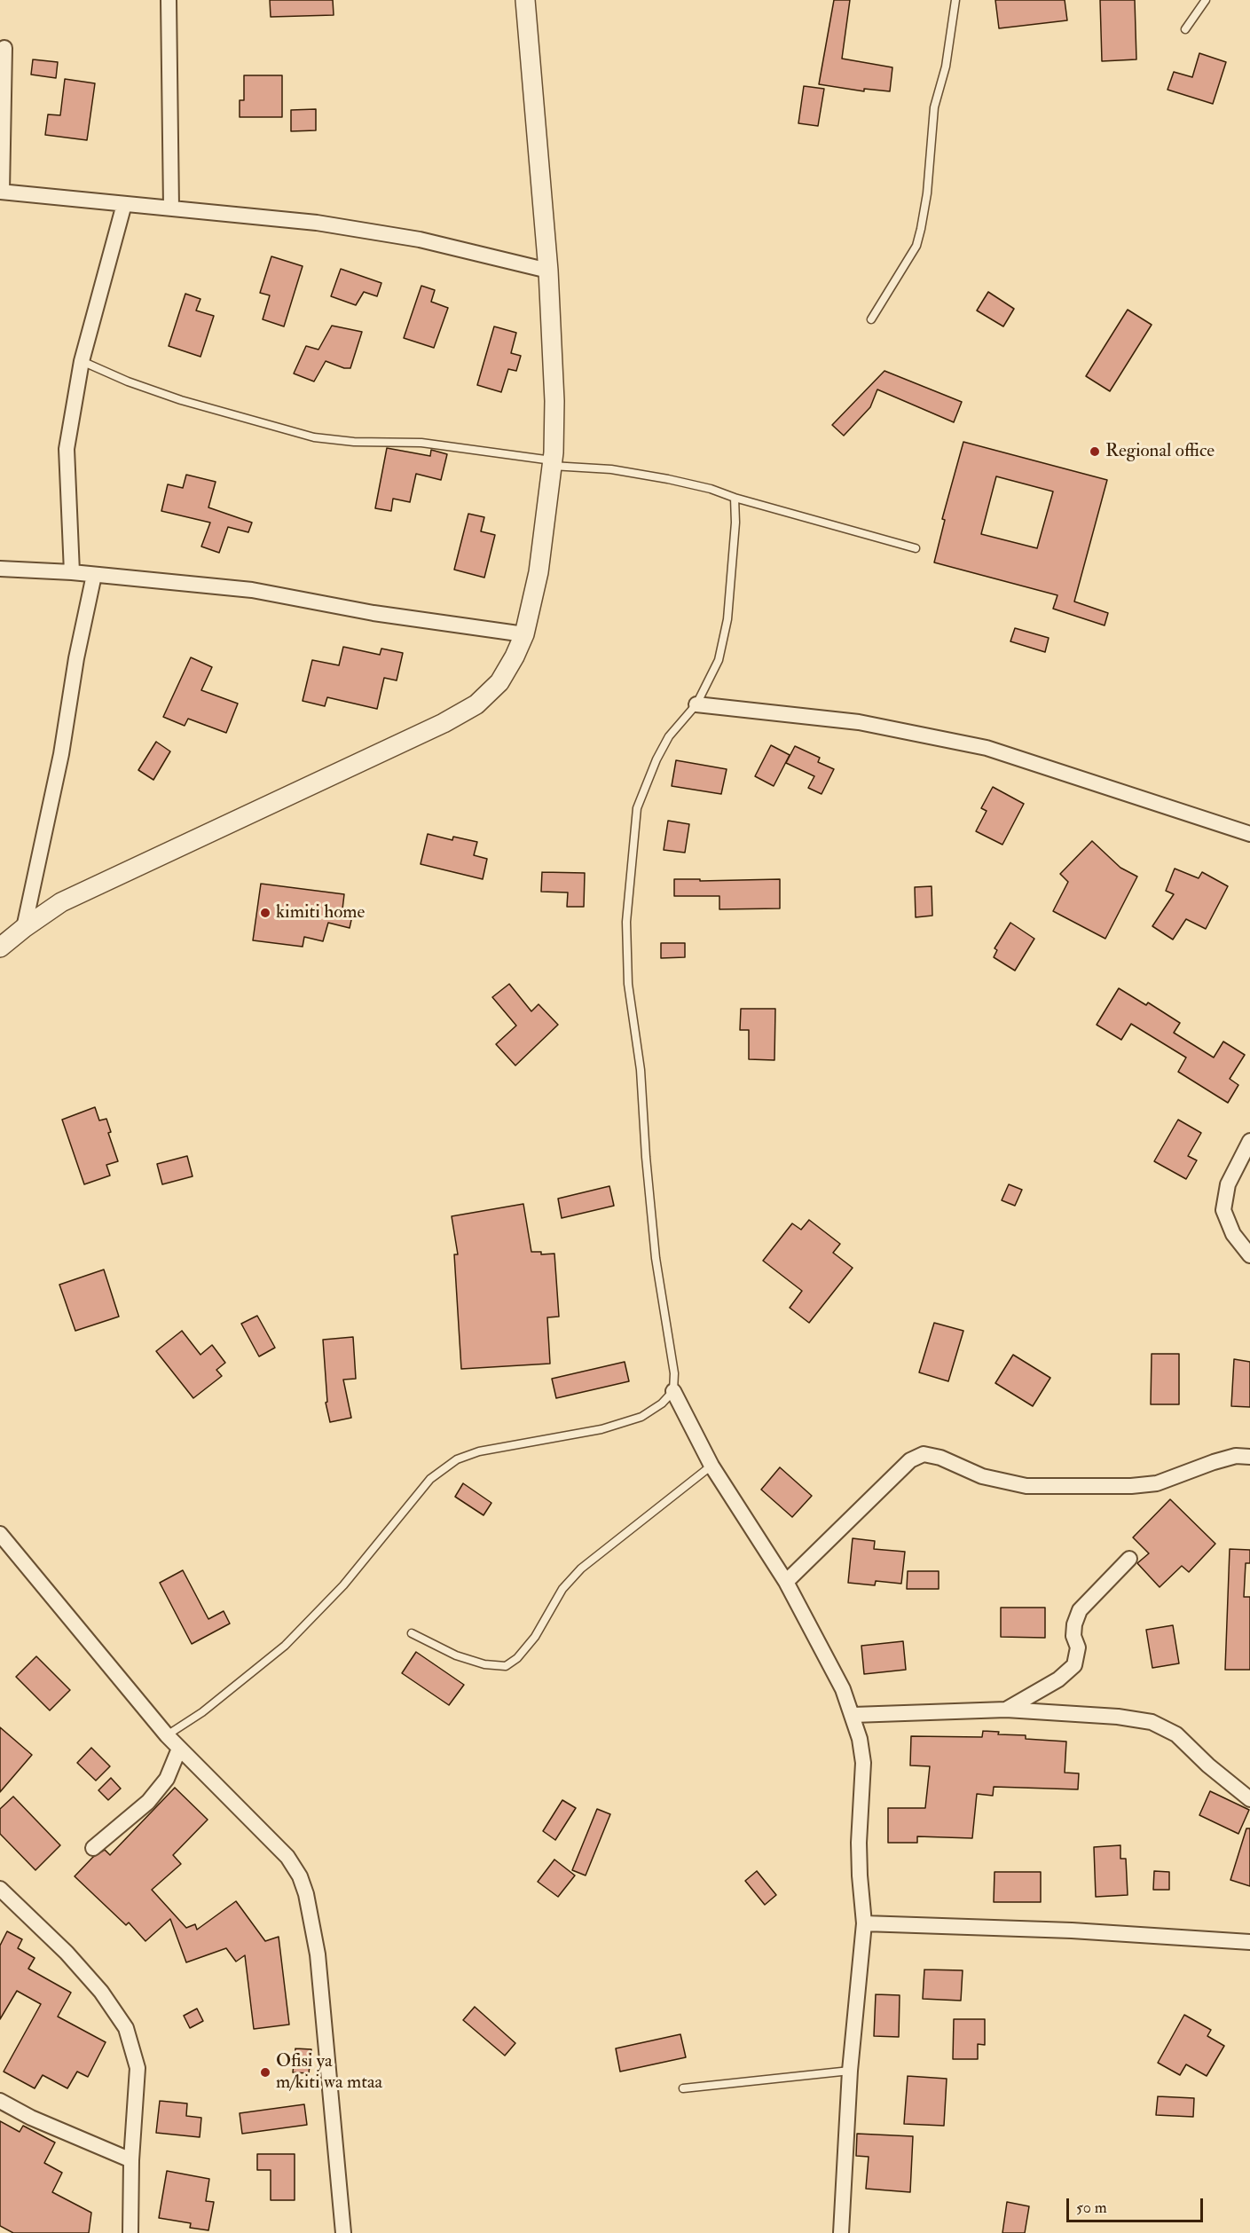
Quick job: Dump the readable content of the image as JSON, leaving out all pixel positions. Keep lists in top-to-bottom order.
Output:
{
  "places": ["Regional office", "kimiti home", "Ofisi ya m/kiti wa mtaa"],
  "scale_bar": "50 m"
}
